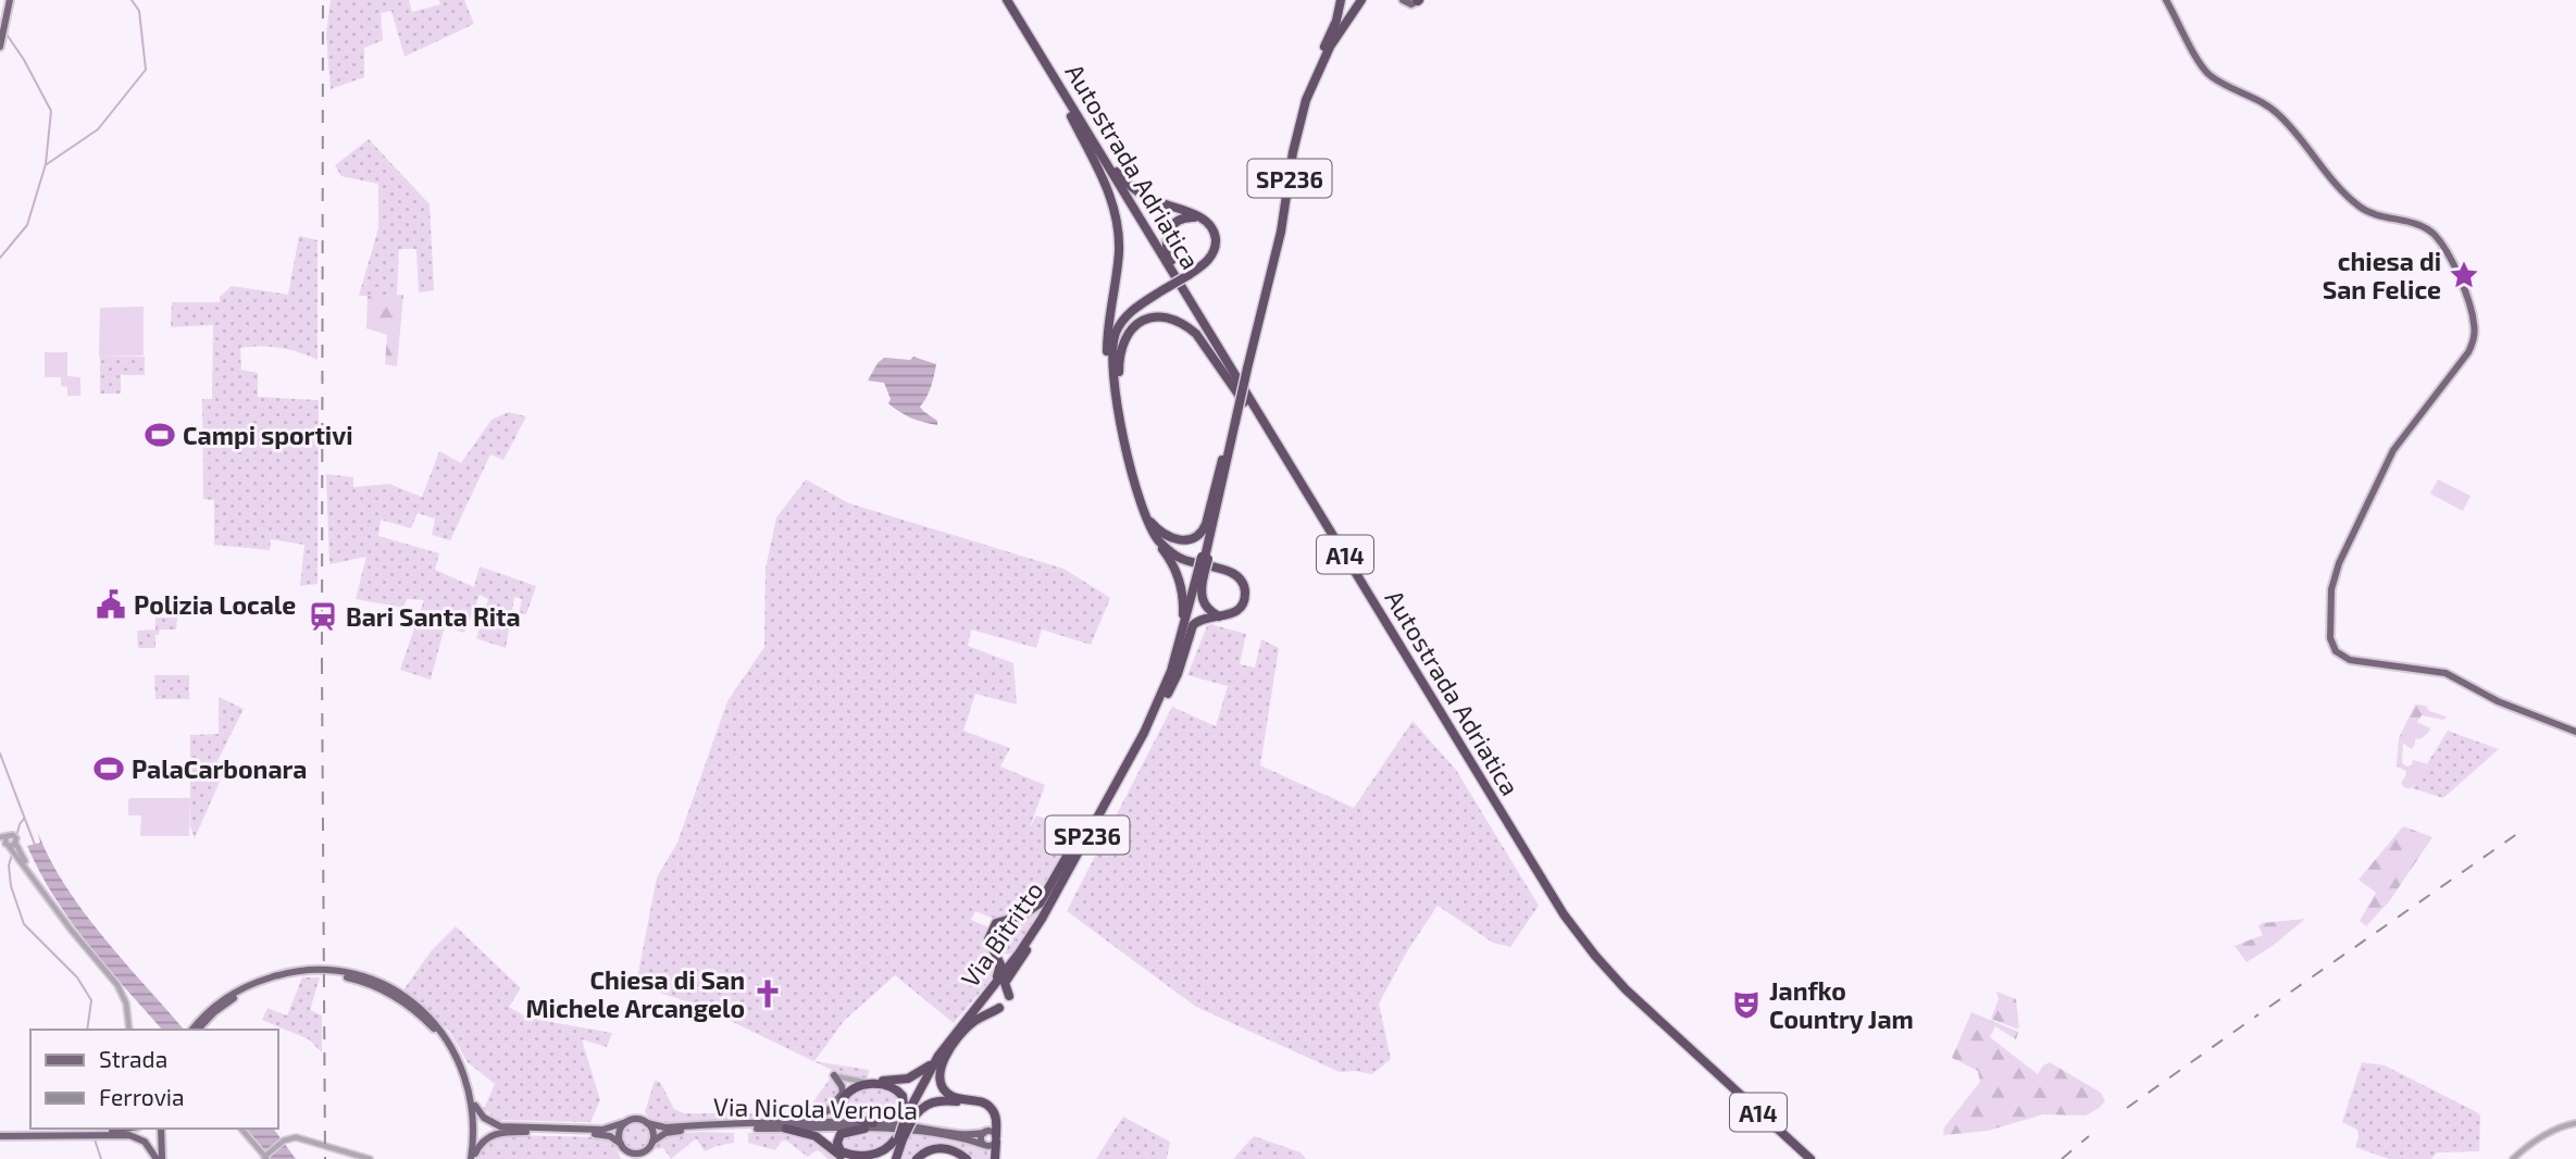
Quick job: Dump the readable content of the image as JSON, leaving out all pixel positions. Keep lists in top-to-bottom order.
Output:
{
  "streets": {
    "highway": [
      "Autostrada Adriatica",
      "SP236",
      "A14",
      "Via Bitritto"
    ],
    "main road": ["Via Nicola Vernola"]
  },
  "crossings": [
    ["Autostrada Adriatica", "A14"],
    ["SP236", "Via Bitritto"]
  ],
  "places": {
    "place": ["chiesa di San Felice"],
    "sports": ["Campi sportivi", "PalaCarbonara"],
    "public building": ["Polizia Locale"],
    "station": ["Bari Santa Rita"],
    "church": ["Chiesa di San Michele Arcangelo"],
    "theatre": ["Janfko Country Jam"]
  },
  "legend": ["Strada", "Ferrovia"]
}
